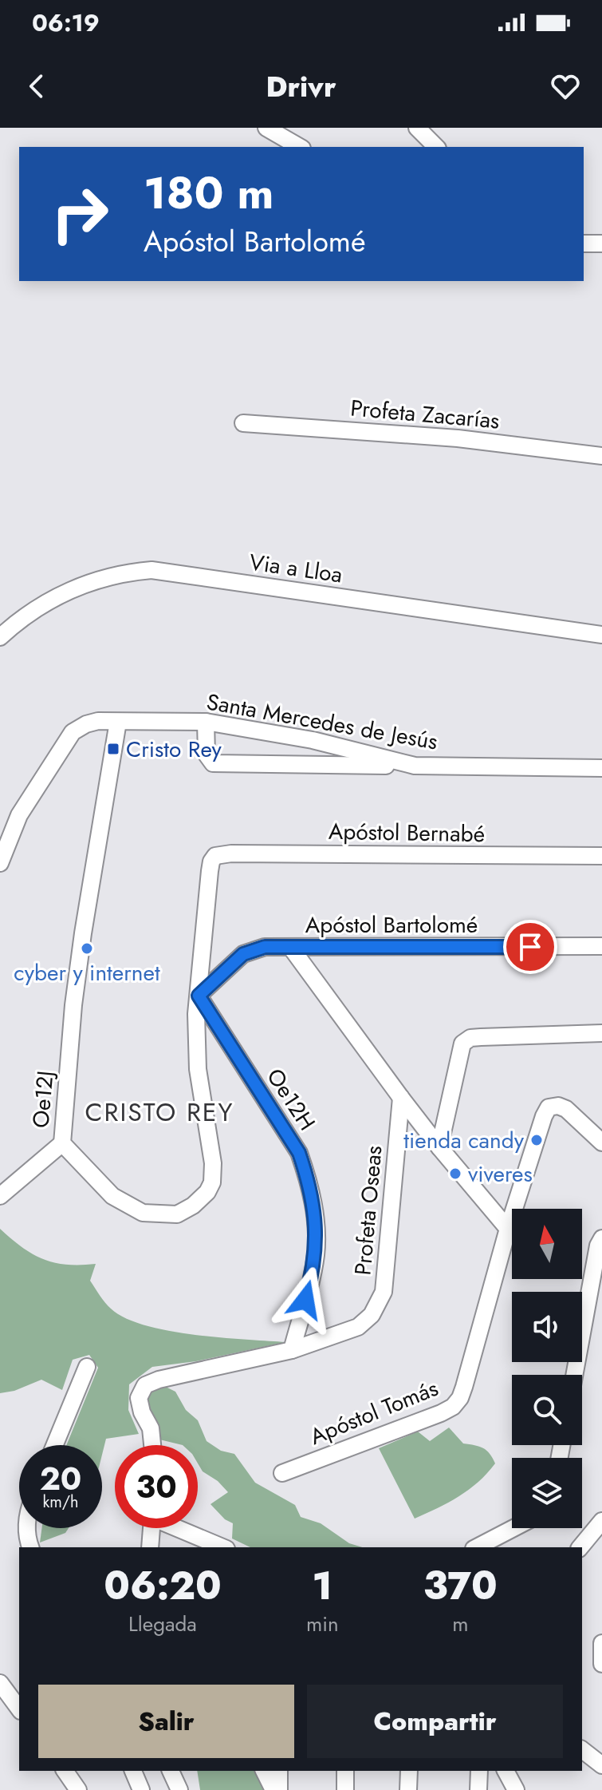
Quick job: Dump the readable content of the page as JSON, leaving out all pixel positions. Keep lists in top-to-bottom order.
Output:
{
  "streets": {
    "street": [
      "Profeta Zacarías",
      "Via a Lloa",
      "Santa Mercedes de Jesús",
      "Apóstol Bernabé",
      "Apóstol Bartolomé",
      "Oe12J",
      "Oe12H",
      "Profeta Oseas",
      "Apóstol Tomás"
    ]
  },
  "crossings": [
    ["Santa Mercedes de Jesús", "Oe12J"],
    ["Apóstol Bernabé", "Oe12J"],
    ["Apóstol Bartolomé", "Oe12J"],
    ["Apóstol Bartolomé", "Oe12H"],
    ["Oe12J", "Oe12H"],
    ["Oe12H", "Profeta Oseas"]
  ],
  "districts": ["CRISTO REY"],
  "places": {
    "transit": ["Cristo Rey"],
    "other": ["cyber y internet", "tienda candy", "viveres"]
  },
  "north": "top",
  "page": {
    "status": "06:19",
    "header": "Drivr",
    "turn": ["180 m", "Apóstol Bartolomé"],
    "speed": "20 km/h",
    "limit": "30",
    "eta": [
      "06:20",
      "Llegada",
      "1",
      "min",
      "370",
      "m"
    ],
    "buttons": ["Salir", "Compartir"]
  }
}
